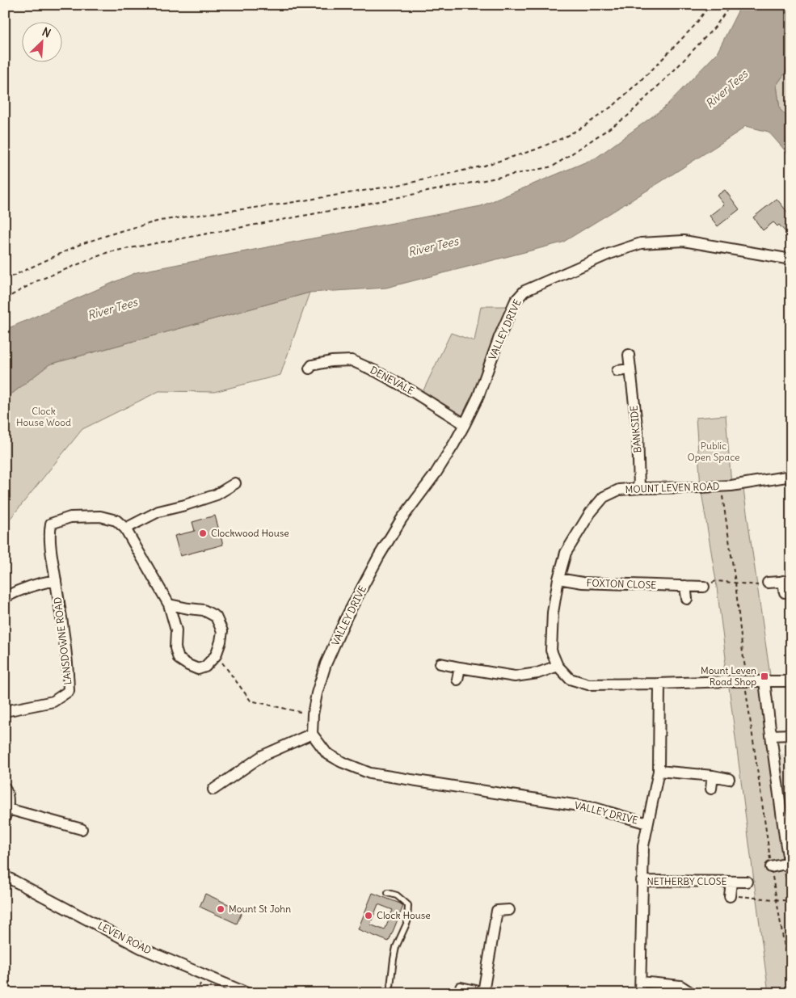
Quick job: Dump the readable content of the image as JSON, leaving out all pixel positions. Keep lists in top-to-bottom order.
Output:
{
  "streets": {
    "street": [
      "VALLEY DRIVE",
      "DENEVALE",
      "BANKSIDE",
      "MOUNT LEVEN ROAD",
      "FOXTON CLOSE",
      "LANSDOWNE ROAD",
      "NETHERBY CLOSE",
      "LEVEN ROAD"
    ]
  },
  "crossings": [
    ["VALLEY DRIVE", "DENEVALE"],
    ["VALLEY DRIVE", "NETHERBY CLOSE"],
    ["BANKSIDE", "MOUNT LEVEN ROAD"],
    ["MOUNT LEVEN ROAD", "FOXTON CLOSE"]
  ],
  "water": ["River Tees"],
  "parks": ["Clock House Wood", "Public Open Space"],
  "places": {
    "other": ["Clockwood House", "Mount St John", "Clock House"],
    "transit": ["Mount Leven Road Shop"]
  },
  "north": "top right"
}
